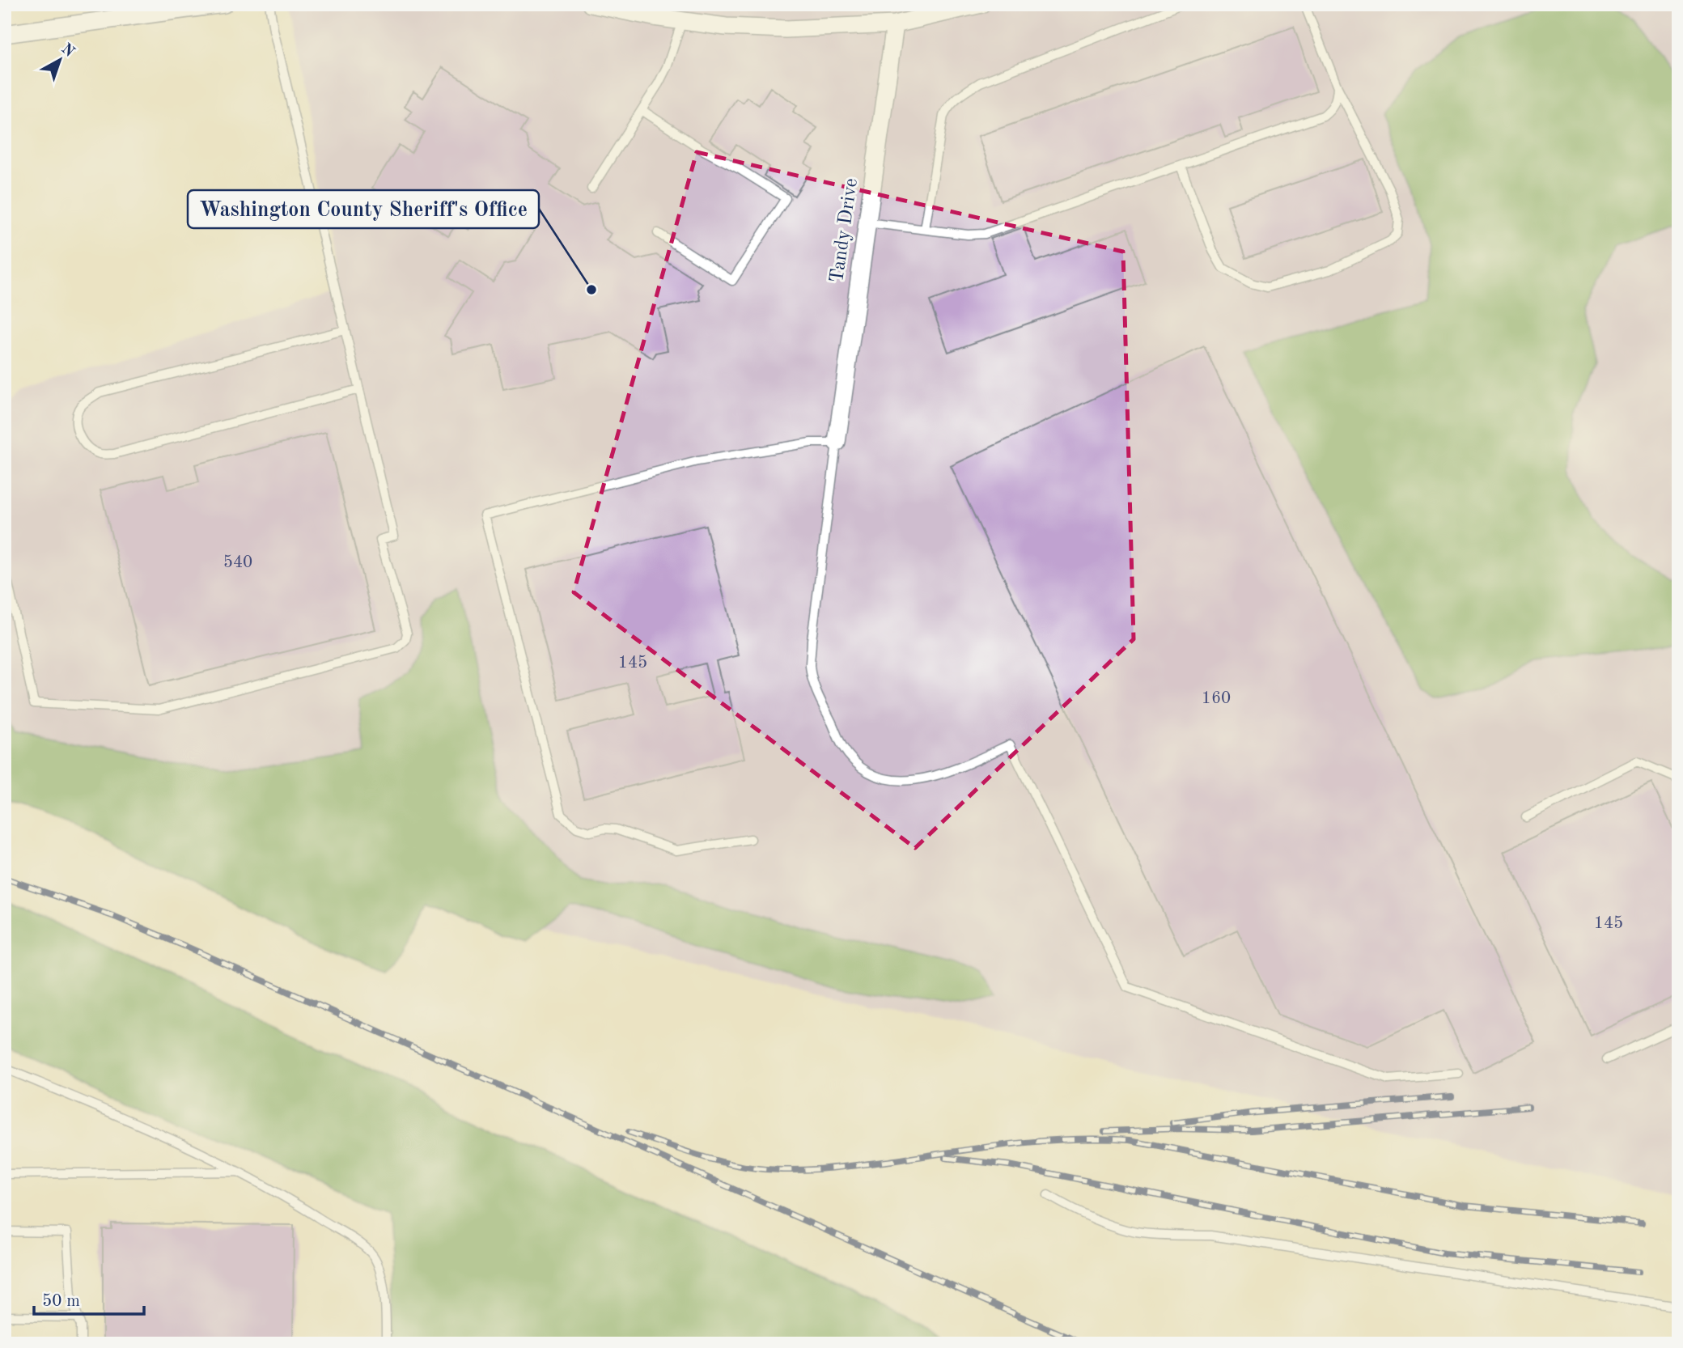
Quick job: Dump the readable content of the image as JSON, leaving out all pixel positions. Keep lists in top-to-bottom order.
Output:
{
  "streets": {
    "street": ["Tandy Drive"]
  },
  "places": ["Washington County Sheriff's Office"],
  "house_numbers": [
    "540",
    "145",
    "160",
    "145"
  ],
  "scale_bar": "50 m",
  "north": "top right"
}
